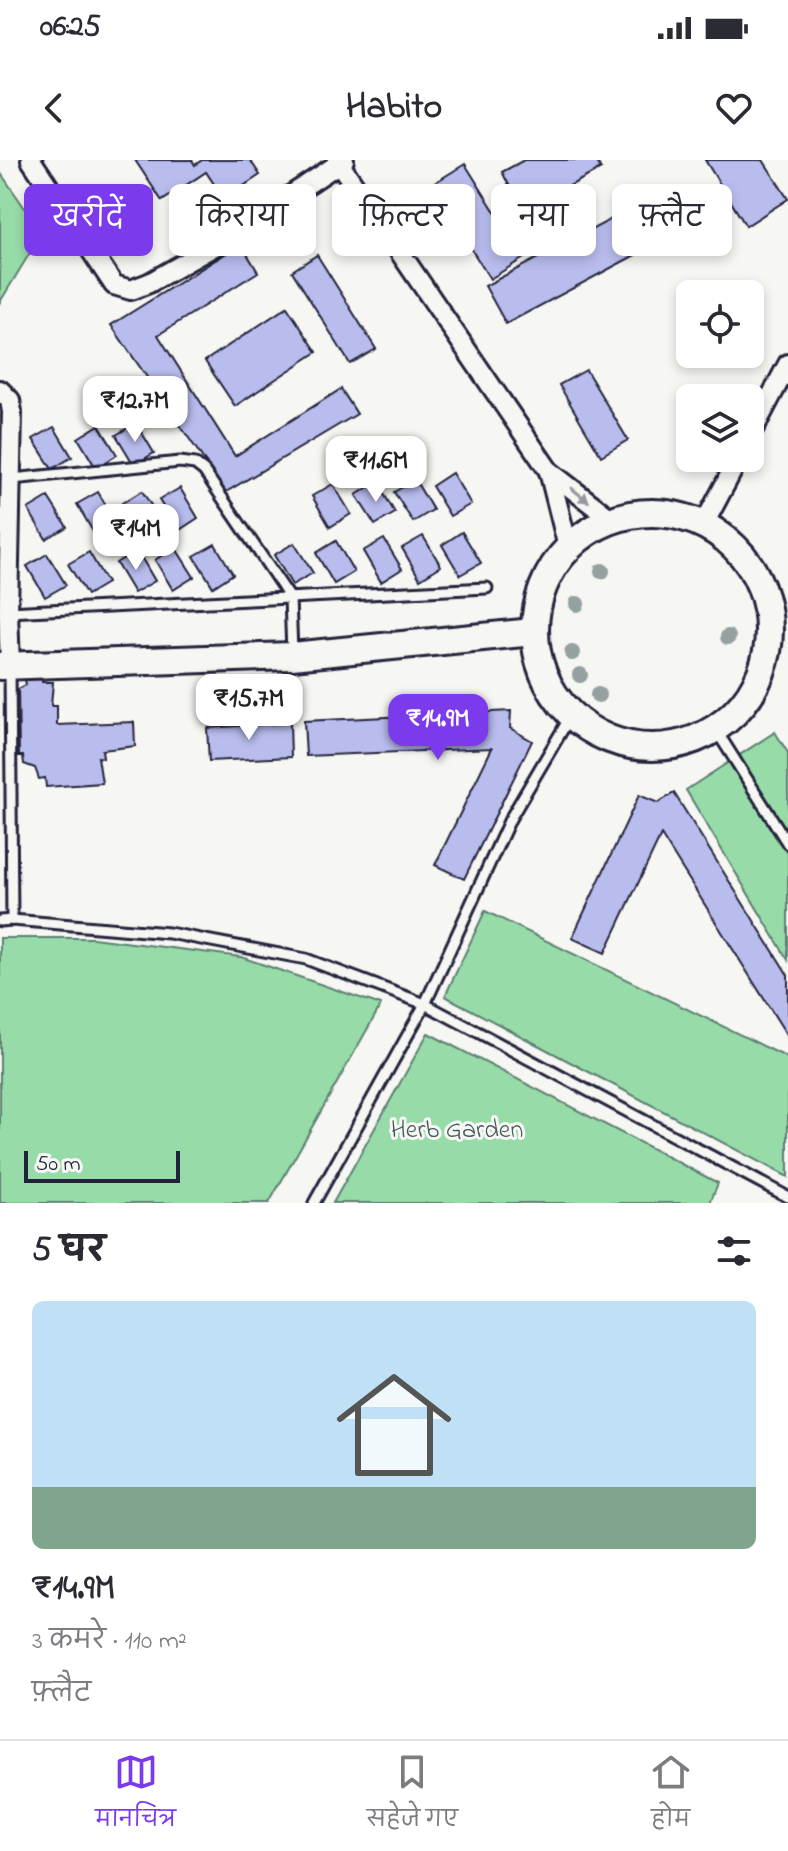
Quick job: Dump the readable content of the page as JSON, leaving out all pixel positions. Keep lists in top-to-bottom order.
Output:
{
  "parks": ["Herb Garden"],
  "scale_bar": "50 m",
  "page": {
    "status": "06:25",
    "header": "Habito",
    "chip": [
      "खरीदें",
      "किराया",
      "फ़िल्टर",
      "नया",
      "फ़्लैट"
    ],
    "price": [
      "₹12.7M",
      "₹11.6M",
      "₹14M",
      "₹15.7M",
      "₹14.9M"
    ],
    "scale": "50 m",
    "heading": "5 घर",
    "list": [
      {
        "name": "₹14.9M",
        "note": "3 कमरे · 110 m² · फ़्लैट"
      }
    ],
    "tabs": ["मानचित्र", "सहेजे गए", "होम"]
  }
}
